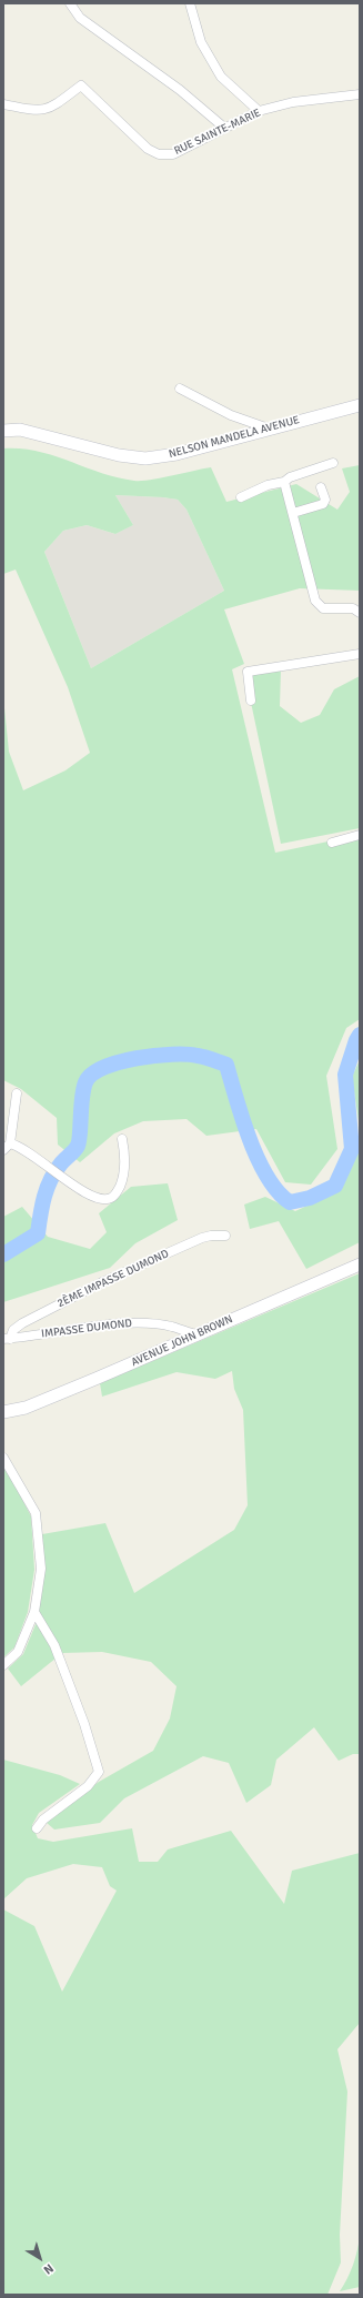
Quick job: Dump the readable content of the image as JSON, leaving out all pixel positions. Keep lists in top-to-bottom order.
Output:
{
  "streets": {
    "main road": ["NELSON MANDELA AVENUE", "AVENUE JOHN BROWN"],
    "street": ["RUE SAINTE-MARIE", "2ÈME IMPASSE DUMOND", "IMPASSE DUMOND"]
  },
  "crossings": [
    ["2ÈME IMPASSE DUMOND", "IMPASSE DUMOND"],
    ["IMPASSE DUMOND", "AVENUE JOHN BROWN"]
  ],
  "north": "bottom right"
}
